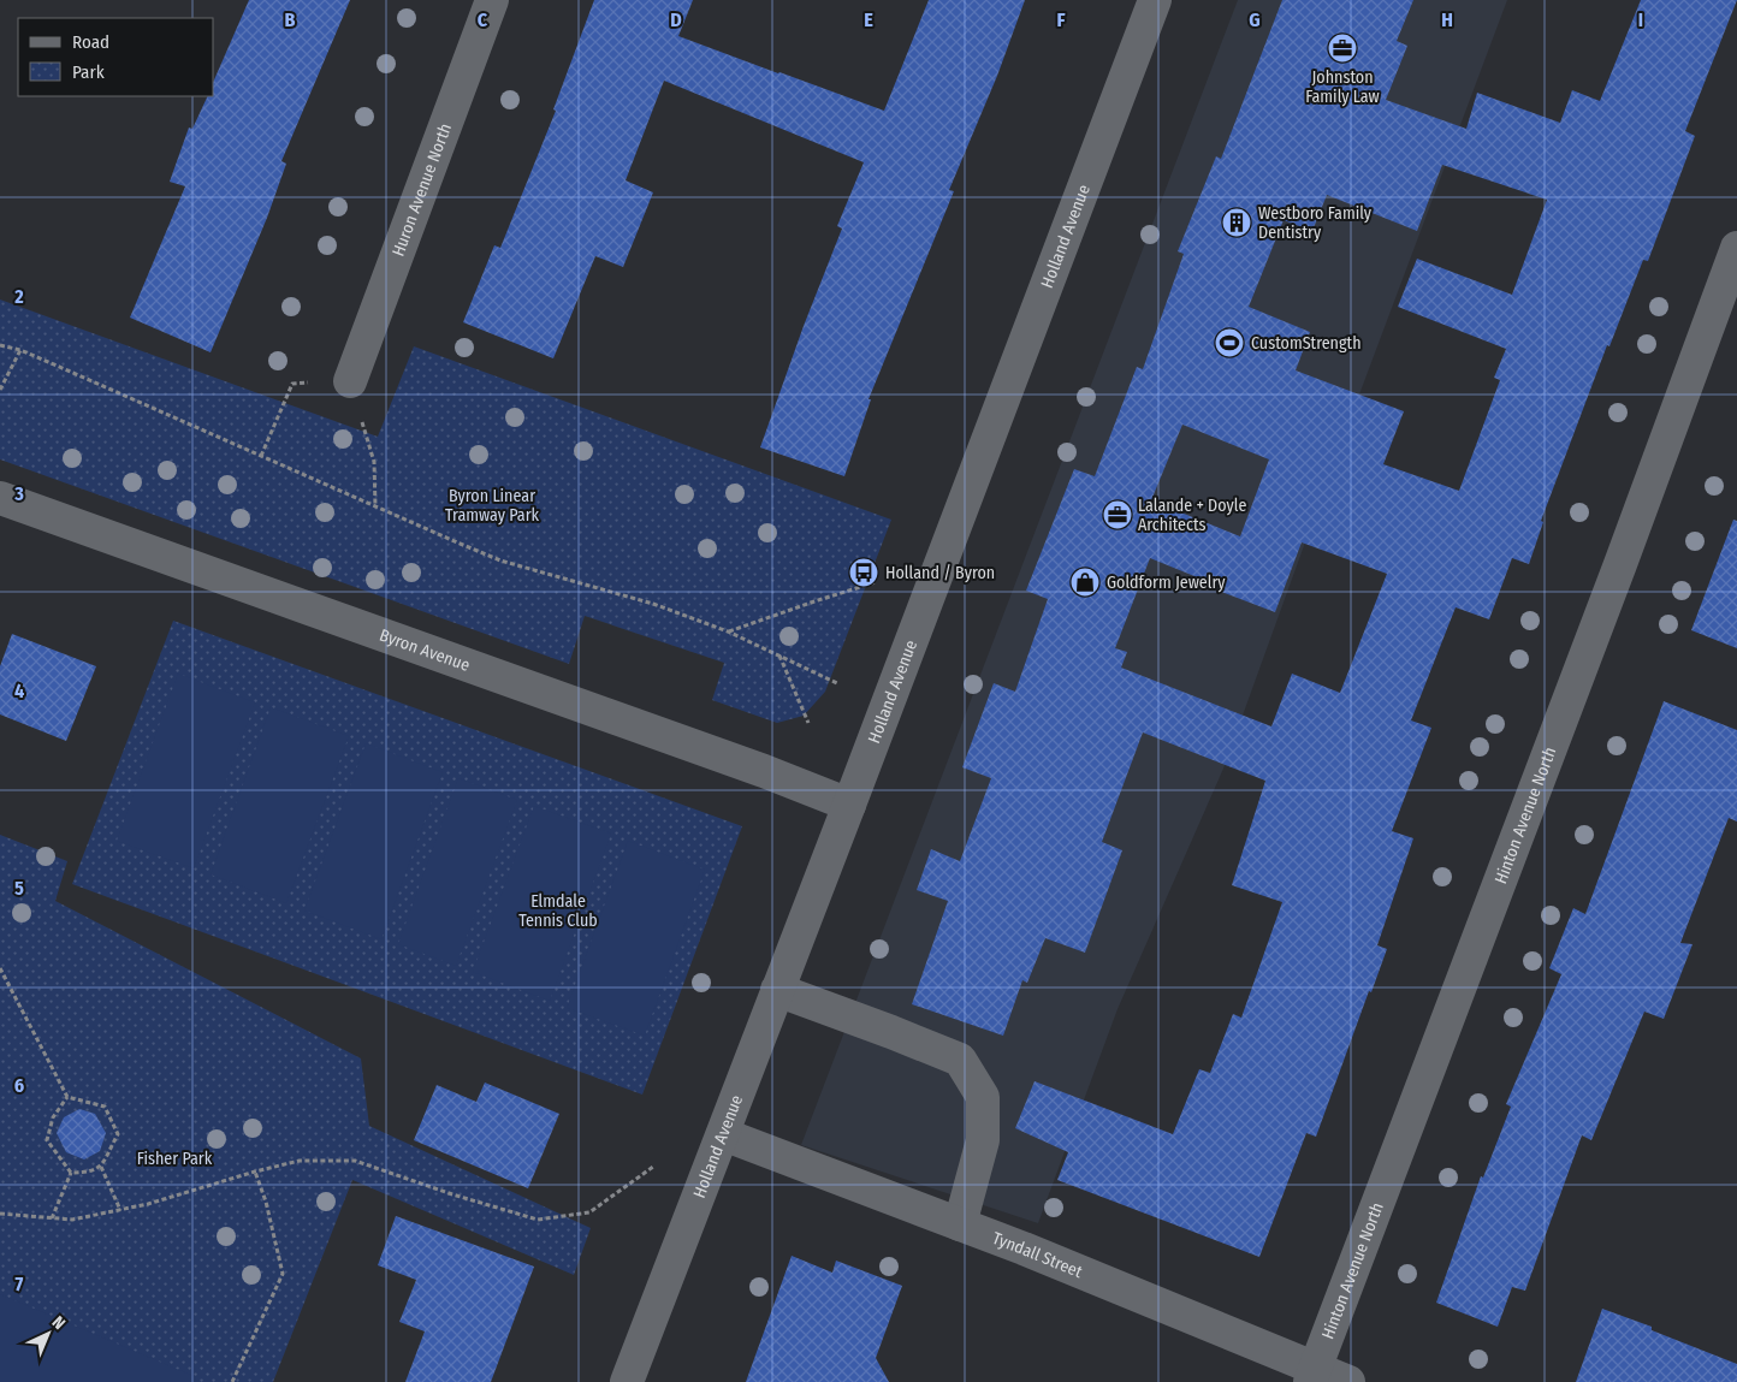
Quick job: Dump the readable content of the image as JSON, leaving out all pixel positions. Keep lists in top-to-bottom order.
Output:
{
  "streets": {
    "street": [
      "Huron Avenue North",
      "Holland Avenue",
      "Byron Avenue",
      "Hinton Avenue North",
      "Tyndall Street"
    ]
  },
  "crossings": [
    ["Holland Avenue", "Byron Avenue"],
    ["Holland Avenue", "Tyndall Street"],
    ["Hinton Avenue North", "Tyndall Street"]
  ],
  "parks": ["Byron Linear Tramway Park", "Elmdale Tennis Club", "Fisher Park"],
  "places": {
    "office": ["Johnston Family Law", "Lalande + Doyle Architects"],
    "building": ["Westboro Family Dentistry"],
    "sports": ["CustomStrength"],
    "bus stop": ["Holland / Byron"],
    "shop": ["Goldform Jewelry"]
  },
  "legend": ["Road", "Park"],
  "north": "top right",
  "grid": {
    "columns": [
      "B",
      "C",
      "D",
      "E",
      "F",
      "G",
      "H",
      "I"
    ],
    "rows": [
      "2",
      "3",
      "4",
      "5",
      "6",
      "7"
    ]
  }
}
